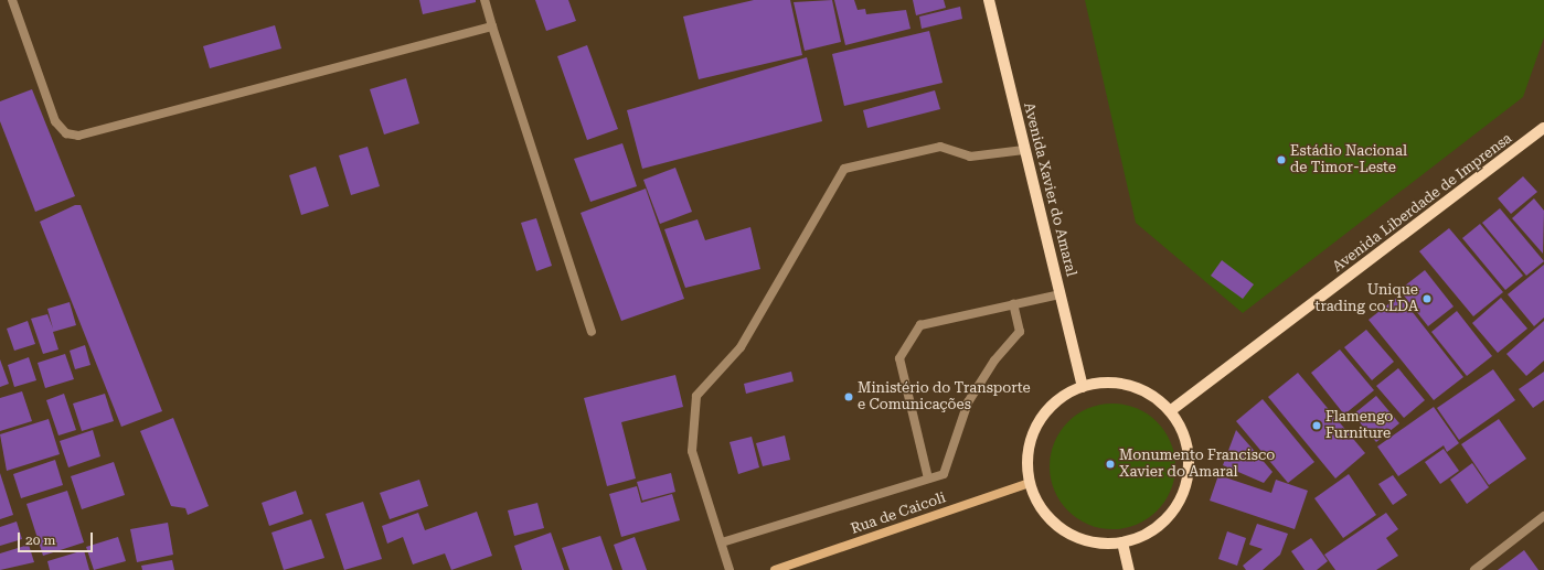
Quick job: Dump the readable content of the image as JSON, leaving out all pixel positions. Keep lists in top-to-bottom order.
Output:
{
  "streets": {
    "main road": ["Avenida Xavier do Amaral", "Avenida Liberdade de Imprensa", "Rua de Caicoli"]
  },
  "places": [
    "Estádio Nacional de Timor-Leste",
    "Unique trading co.LDA",
    "Ministério do Transporte e Comunicações",
    "Flamengo Furniture",
    "Monumento Francisco Xavier do Amaral"
  ],
  "scale_bar": "20 m"
}
